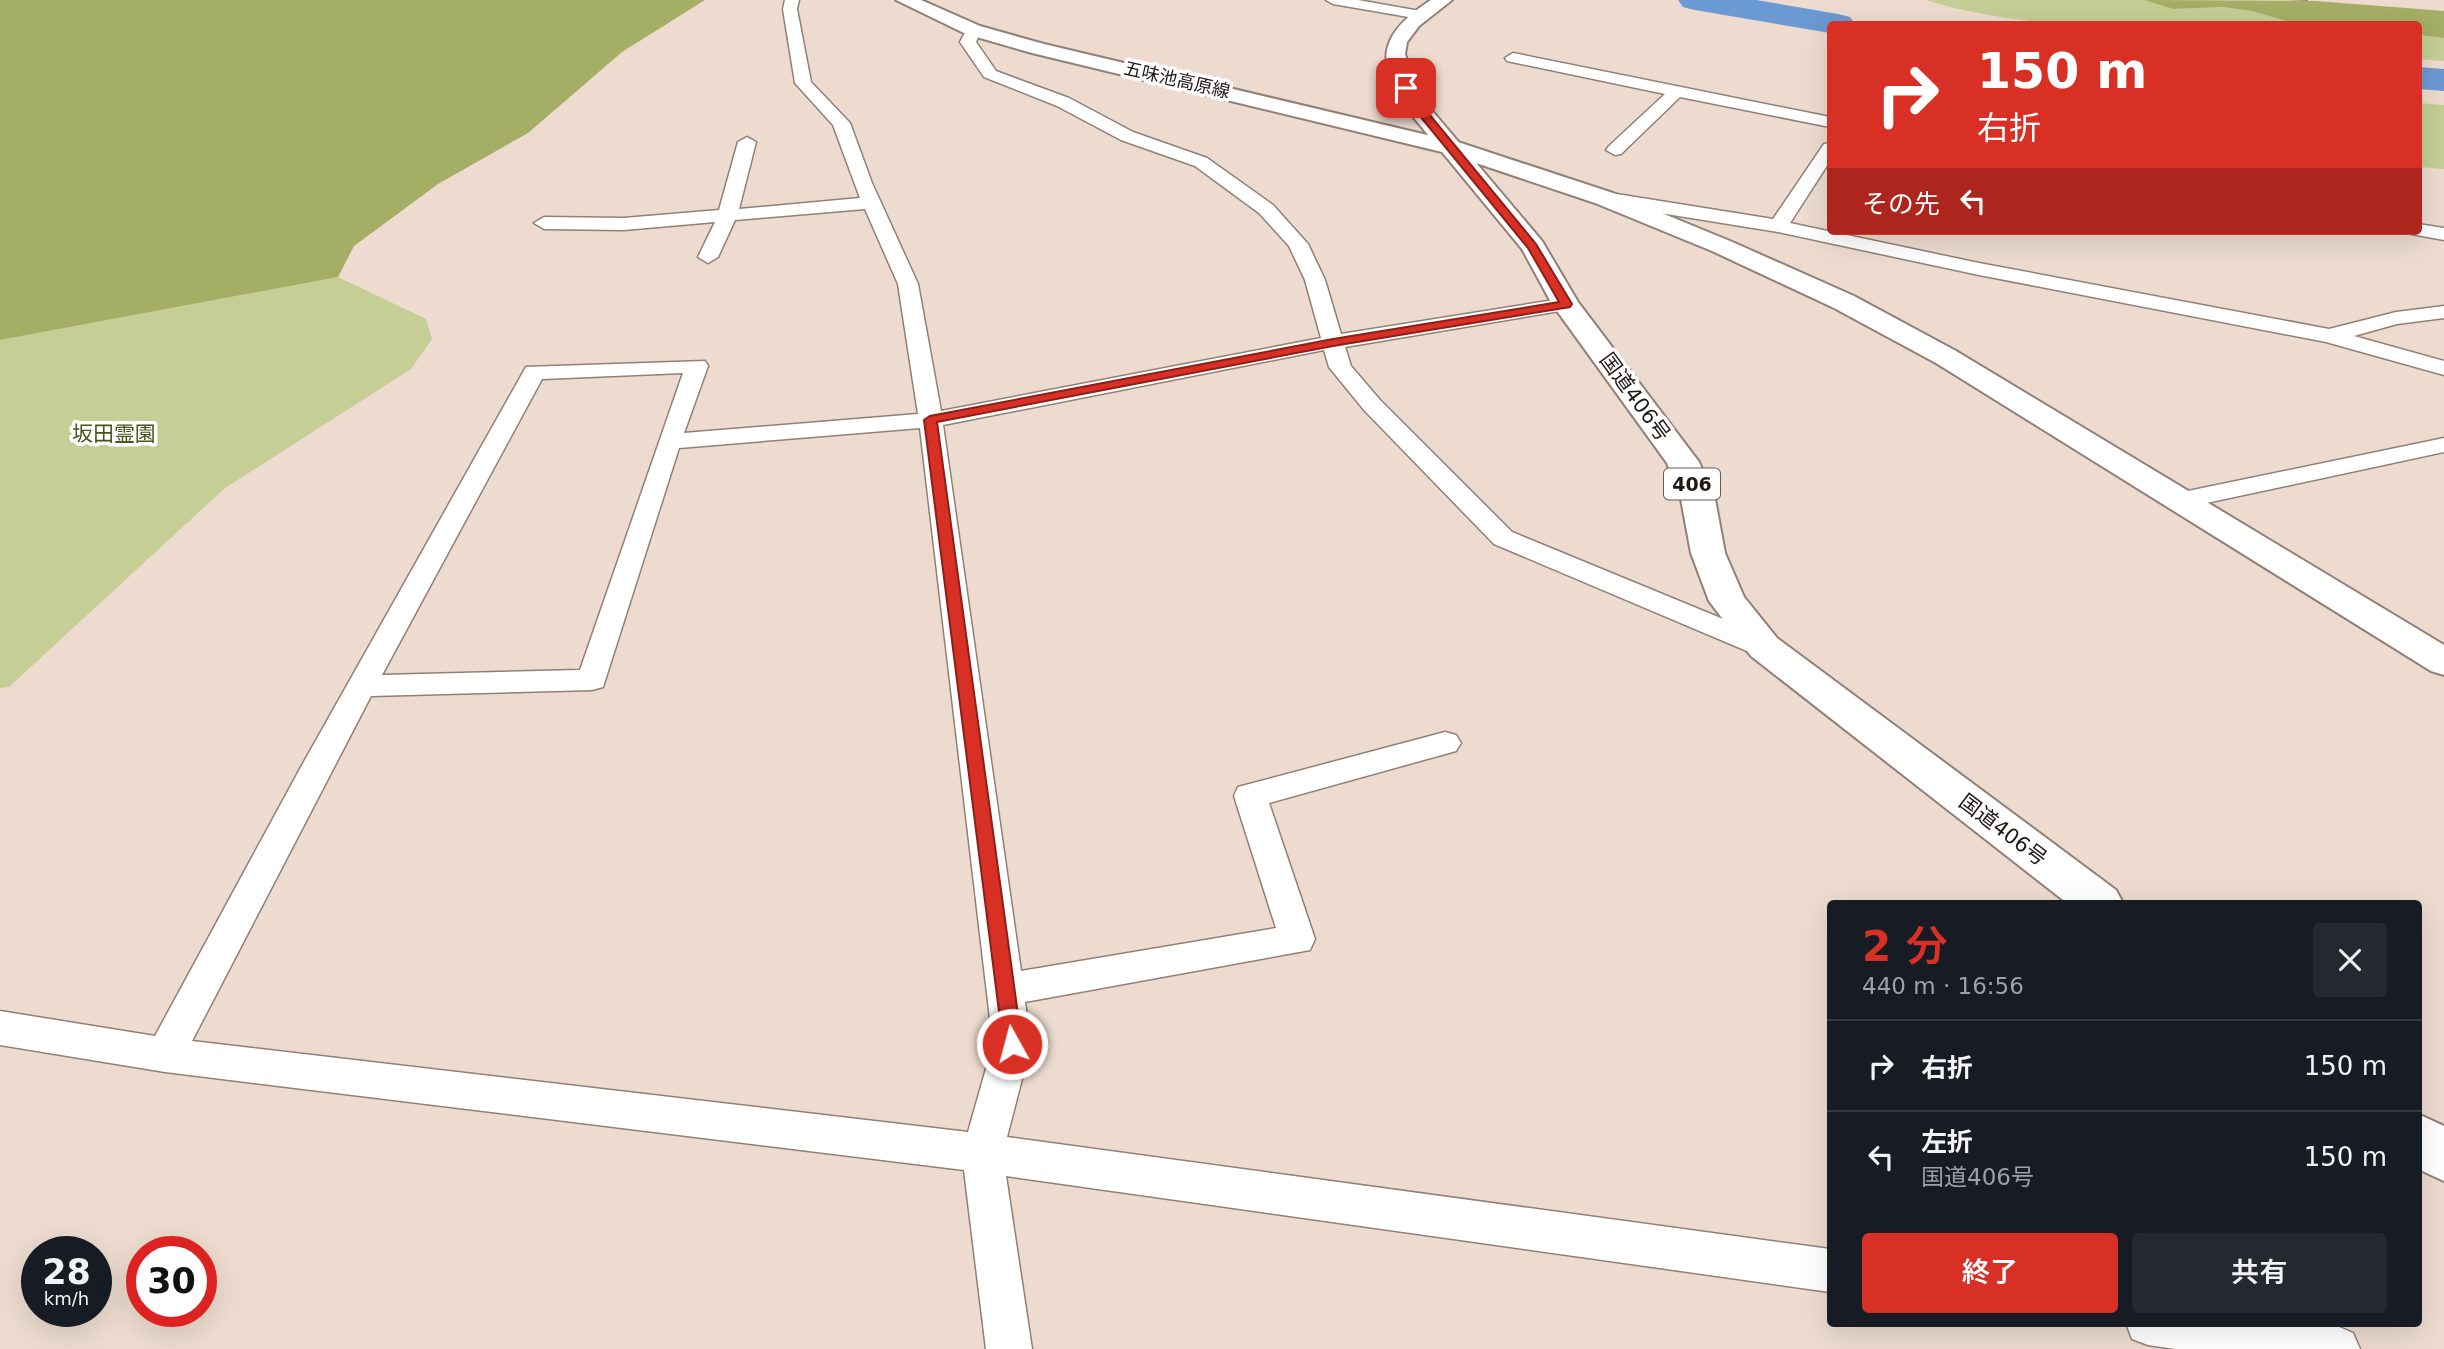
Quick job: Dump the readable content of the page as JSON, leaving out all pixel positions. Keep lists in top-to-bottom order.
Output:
{
  "streets": {
    "main road": ["五味池高原線", "国道406号", "406"]
  },
  "crossings": [
    ["五味池高原線", "国道406号"]
  ],
  "parks": ["坂田霊園"],
  "page": {
    "turn": ["150 m", "右折"],
    "then": "その先",
    "heading": ["2 分", "440 m · 16:56"],
    "list": [
      {
        "name": "右折",
        "value": "150 m"
      },
      {
        "name": "左折",
        "note": "国道406号",
        "value": "150 m"
      }
    ],
    "buttons": ["終了", "共有"],
    "speed": "28 km/h",
    "limit": "30"
  }
}
